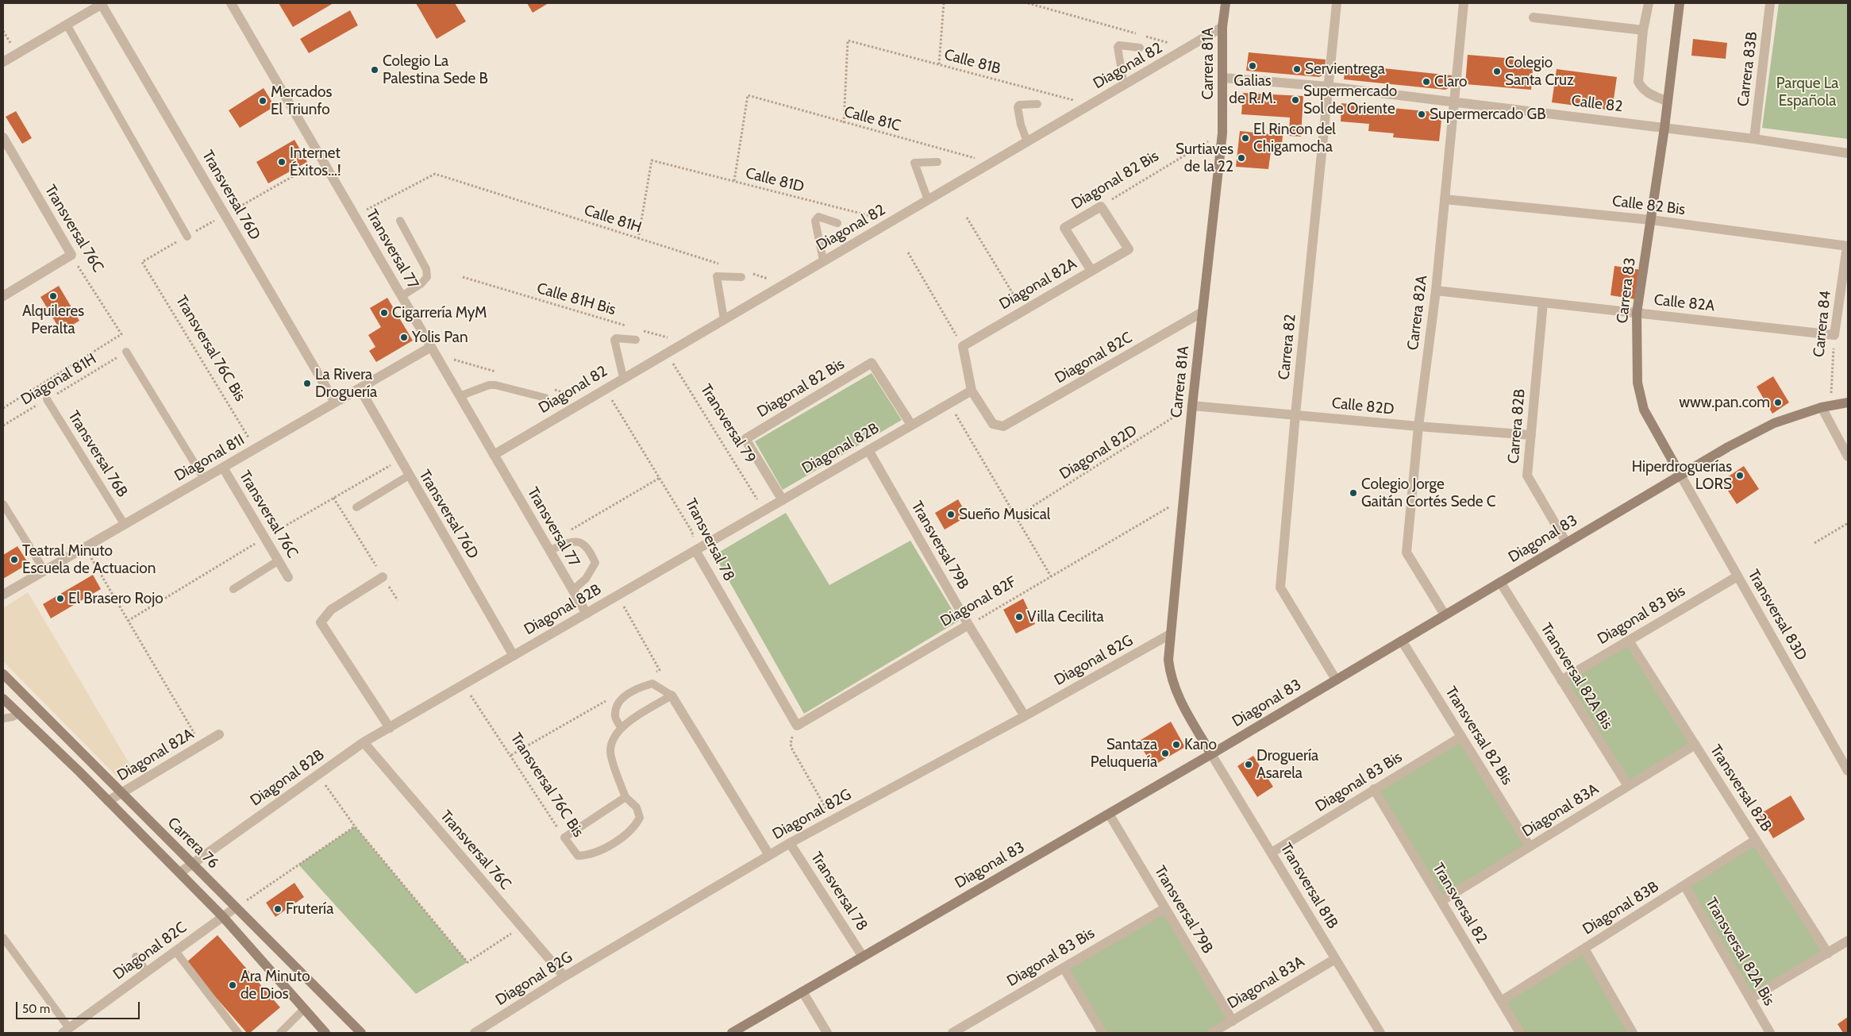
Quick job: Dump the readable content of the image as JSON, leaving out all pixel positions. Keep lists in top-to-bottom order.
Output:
{
  "streets": {
    "street": [
      "Carrera 81A",
      "Diagonal 82",
      "Carrera 83B",
      "Calle 82",
      "Diagonal 82 Bis",
      "Transversal 76D",
      "Calle 82 Bis",
      "Transversal 76C",
      "Transversal 77",
      "Diagonal 82A",
      "Carrera 83",
      "Calle 82A",
      "Carrera 82A",
      "Carrera 84",
      "Carrera 82",
      "Diagonal 82C",
      "Calle 82D",
      "Transversal 79",
      "Carrera 82B",
      "Diagonal 82B",
      "Diagonal 81I",
      "Diagonal 83",
      "Transversal 78",
      "Transversal 79B",
      "Diagonal 82F",
      "Diagonal 83 Bis",
      "Transversal 83D",
      "Diagonal 82G",
      "Transversal 82A Bis",
      "Transversal 82 Bis",
      "Transversal 82B",
      "Diagonal 83A",
      "Carrera 76",
      "Transversal 81B",
      "Transversal 82",
      "Diagonal 83B"
    ],
    "lane": ["Transversal 76C Bis", "Transversal 76B"],
    "path": [
      "Calle 81B",
      "Calle 81C",
      "Calle 81D",
      "Calle 81H",
      "Calle 81H Bis",
      "Diagonal 81H",
      "Diagonal 82D"
    ]
  },
  "crossings": [
    ["Calle 81B", "Diagonal 82"],
    ["Calle 81B", "Calle 81C"],
    ["Carrera 81A", "Diagonal 82"],
    ["Carrera 81A", "Calle 82"],
    ["Carrera 81A", "Diagonal 82 Bis"],
    ["Carrera 81A", "Diagonal 82C"],
    ["Carrera 81A", "Calle 82D"],
    ["Carrera 81A", "Diagonal 82D"],
    ["Carrera 81A", "Diagonal 83"],
    ["Carrera 81A", "Diagonal 82G"],
    ["Carrera 81A", "Transversal 81B"],
    ["Diagonal 82", "Calle 81C"],
    ["Diagonal 82", "Calle 81D"],
    ["Diagonal 82", "Transversal 77"],
    ["Diagonal 82", "Transversal 79"],
    ["Diagonal 82", "Transversal 78"],
    ["Carrera 83B", "Calle 82"],
    ["Calle 82", "Carrera 83"],
    ["Calle 82", "Carrera 82A"],
    ["Calle 82", "Carrera 82"],
    ["Calle 81C", "Calle 81D"],
    ["Calle 81D", "Calle 81H"],
    ["Diagonal 82 Bis", "Diagonal 82A"],
    ["Diagonal 82 Bis", "Transversal 79"],
    ["Diagonal 82 Bis", "Diagonal 82B"],
    ["Transversal 76D", "Diagonal 82B"],
    ["Transversal 76D", "Diagonal 81I"],
    ["Calle 82 Bis", "Carrera 83"],
    ["Calle 82 Bis", "Carrera 82A"],
    ["Calle 82 Bis", "Carrera 84"],
    ["Calle 81H", "Transversal 77"],
    ["Transversal 76C", "Diagonal 81H"],
    ["Transversal 76C", "Diagonal 82B"],
    ["Transversal 76C", "Diagonal 81I"],
    ["Transversal 76C", "Diagonal 82G"],
    ["Transversal 77", "Diagonal 82B"],
    ["Transversal 77", "Diagonal 81I"],
    ["Diagonal 82A", "Carrera 76"],
    ["Carrera 83", "Calle 82A"],
    ["Carrera 83", "Diagonal 83"],
    ["Carrera 83", "Transversal 83D"],
    ["Calle 82A", "Carrera 82A"],
    ["Calle 82A", "Carrera 84"],
    ["Calle 82A", "Carrera 82B"],
    ["Carrera 82A", "Calle 82D"],
    ["Carrera 82A", "Diagonal 83"],
    ["Carrera 84", "Diagonal 83"],
    ["Carrera 82", "Calle 82D"],
    ["Carrera 82", "Diagonal 83"],
    ["Transversal 76C Bis", "Diagonal 82B"],
    ["Transversal 76C Bis", "Diagonal 81I"],
    ["Diagonal 82C", "Diagonal 82B"],
    ["Diagonal 82C", "Carrera 76"],
    ["Diagonal 81H", "Transversal 76B"],
    ["Calle 82D", "Carrera 82B"],
    ["Calle 82D", "Diagonal 82D"],
    ["Transversal 79", "Diagonal 82B"],
    ["Carrera 82B", "Diagonal 83"],
    ["Diagonal 82B", "Transversal 78"],
    ["Diagonal 82B", "Transversal 79B"],
    ["Diagonal 82B", "Carrera 76"],
    ["Transversal 76B", "Diagonal 81I"],
    ["Diagonal 83", "Transversal 78"],
    ["Diagonal 83", "Transversal 79B"],
    ["Diagonal 83", "Transversal 83D"],
    ["Diagonal 83", "Transversal 82A Bis"],
    ["Diagonal 83", "Transversal 82 Bis"],
    ["Diagonal 83", "Transversal 81B"],
    ["Transversal 78", "Diagonal 82F"],
    ["Transversal 78", "Diagonal 82G"],
    ["Transversal 79B", "Diagonal 82F"],
    ["Transversal 79B", "Diagonal 83 Bis"],
    ["Transversal 79B", "Diagonal 82G"],
    ["Transversal 79B", "Diagonal 83A"],
    ["Diagonal 83 Bis", "Transversal 83D"],
    ["Diagonal 83 Bis", "Transversal 82A Bis"],
    ["Diagonal 83 Bis", "Transversal 82 Bis"],
    ["Diagonal 83 Bis", "Transversal 82B"],
    ["Diagonal 83 Bis", "Transversal 81B"],
    ["Diagonal 83 Bis", "Transversal 82"],
    ["Transversal 82A Bis", "Diagonal 83A"],
    ["Transversal 82A Bis", "Diagonal 83B"],
    ["Transversal 82 Bis", "Diagonal 83A"],
    ["Transversal 82B", "Diagonal 83A"],
    ["Transversal 82B", "Diagonal 83B"],
    ["Diagonal 83A", "Transversal 81B"],
    ["Diagonal 83A", "Transversal 82"],
    ["Transversal 82", "Diagonal 83B"]
  ],
  "parks": ["Parque La Española"],
  "places": [
    "Galias de R.M.",
    "Servientrega",
    "Colegio La Palestina Sede B",
    "Colegio Santa Cruz",
    "Claro",
    "Supermercado Sol de Oriente",
    "Mercados El Triunfo",
    "Supermercado GB",
    "El Rincon del Chigamocha",
    "Surtiaves de la 22",
    "Internet Éxitos...!",
    "Alquileres Peralta",
    "Cigarrería MyM",
    "Yolis Pan",
    "La Rivera Droguería",
    "www.pan.com",
    "Hiperdroguerías LORS",
    "Colegio Jorge Gaitán Cortés Sede C",
    "Sueño Musical",
    "Teatral Minuto Escuela de Actuacion",
    "El Brasero Rojo",
    "Villa Cecilita",
    "Kano",
    "Santaza Peluquería",
    "Droguería Asarela",
    "Frutería",
    "Ara Minuto de Dios"
  ],
  "scale_bar": "50 m"
}
